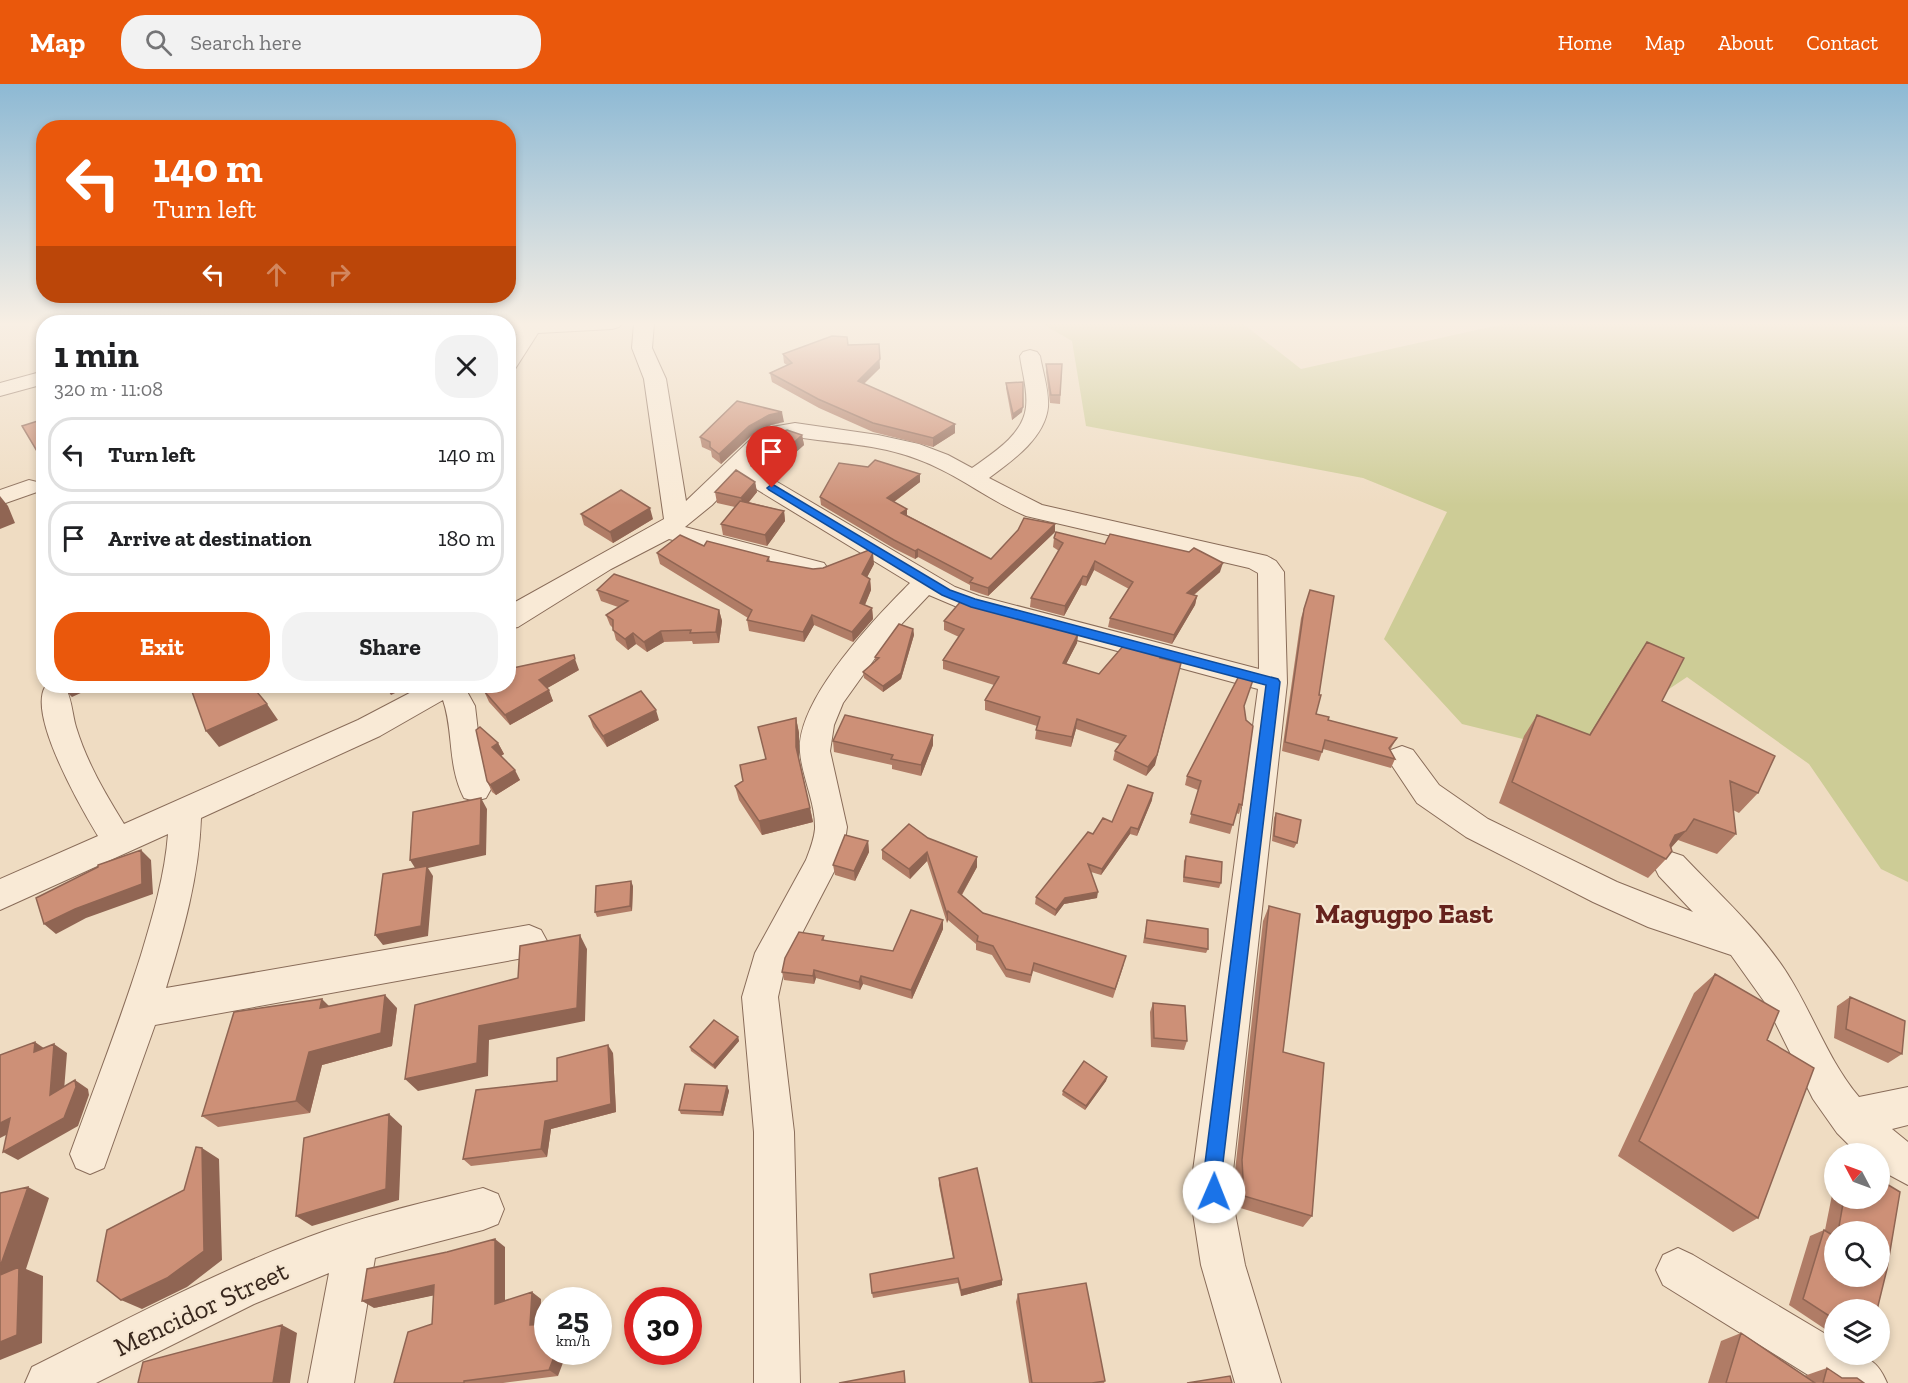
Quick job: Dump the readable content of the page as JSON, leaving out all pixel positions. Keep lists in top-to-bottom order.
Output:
{
  "streets": {
    "street": ["Mencidor Street"]
  },
  "districts": ["Magugpo East"],
  "north": "top left",
  "page": {
    "header": "Map",
    "search": "Search here",
    "nav": [
      "Home",
      "Map",
      "About",
      "Contact"
    ],
    "turn": ["140 m", "Turn left"],
    "heading": ["1 min", "320 m · 11:08"],
    "list": [
      {
        "name": "Turn left",
        "value": "140 m"
      },
      {
        "name": "Arrive at destination",
        "value": "180 m"
      }
    ],
    "buttons": ["Exit", "Share"],
    "speed": "25 km/h",
    "limit": "30"
  }
}
